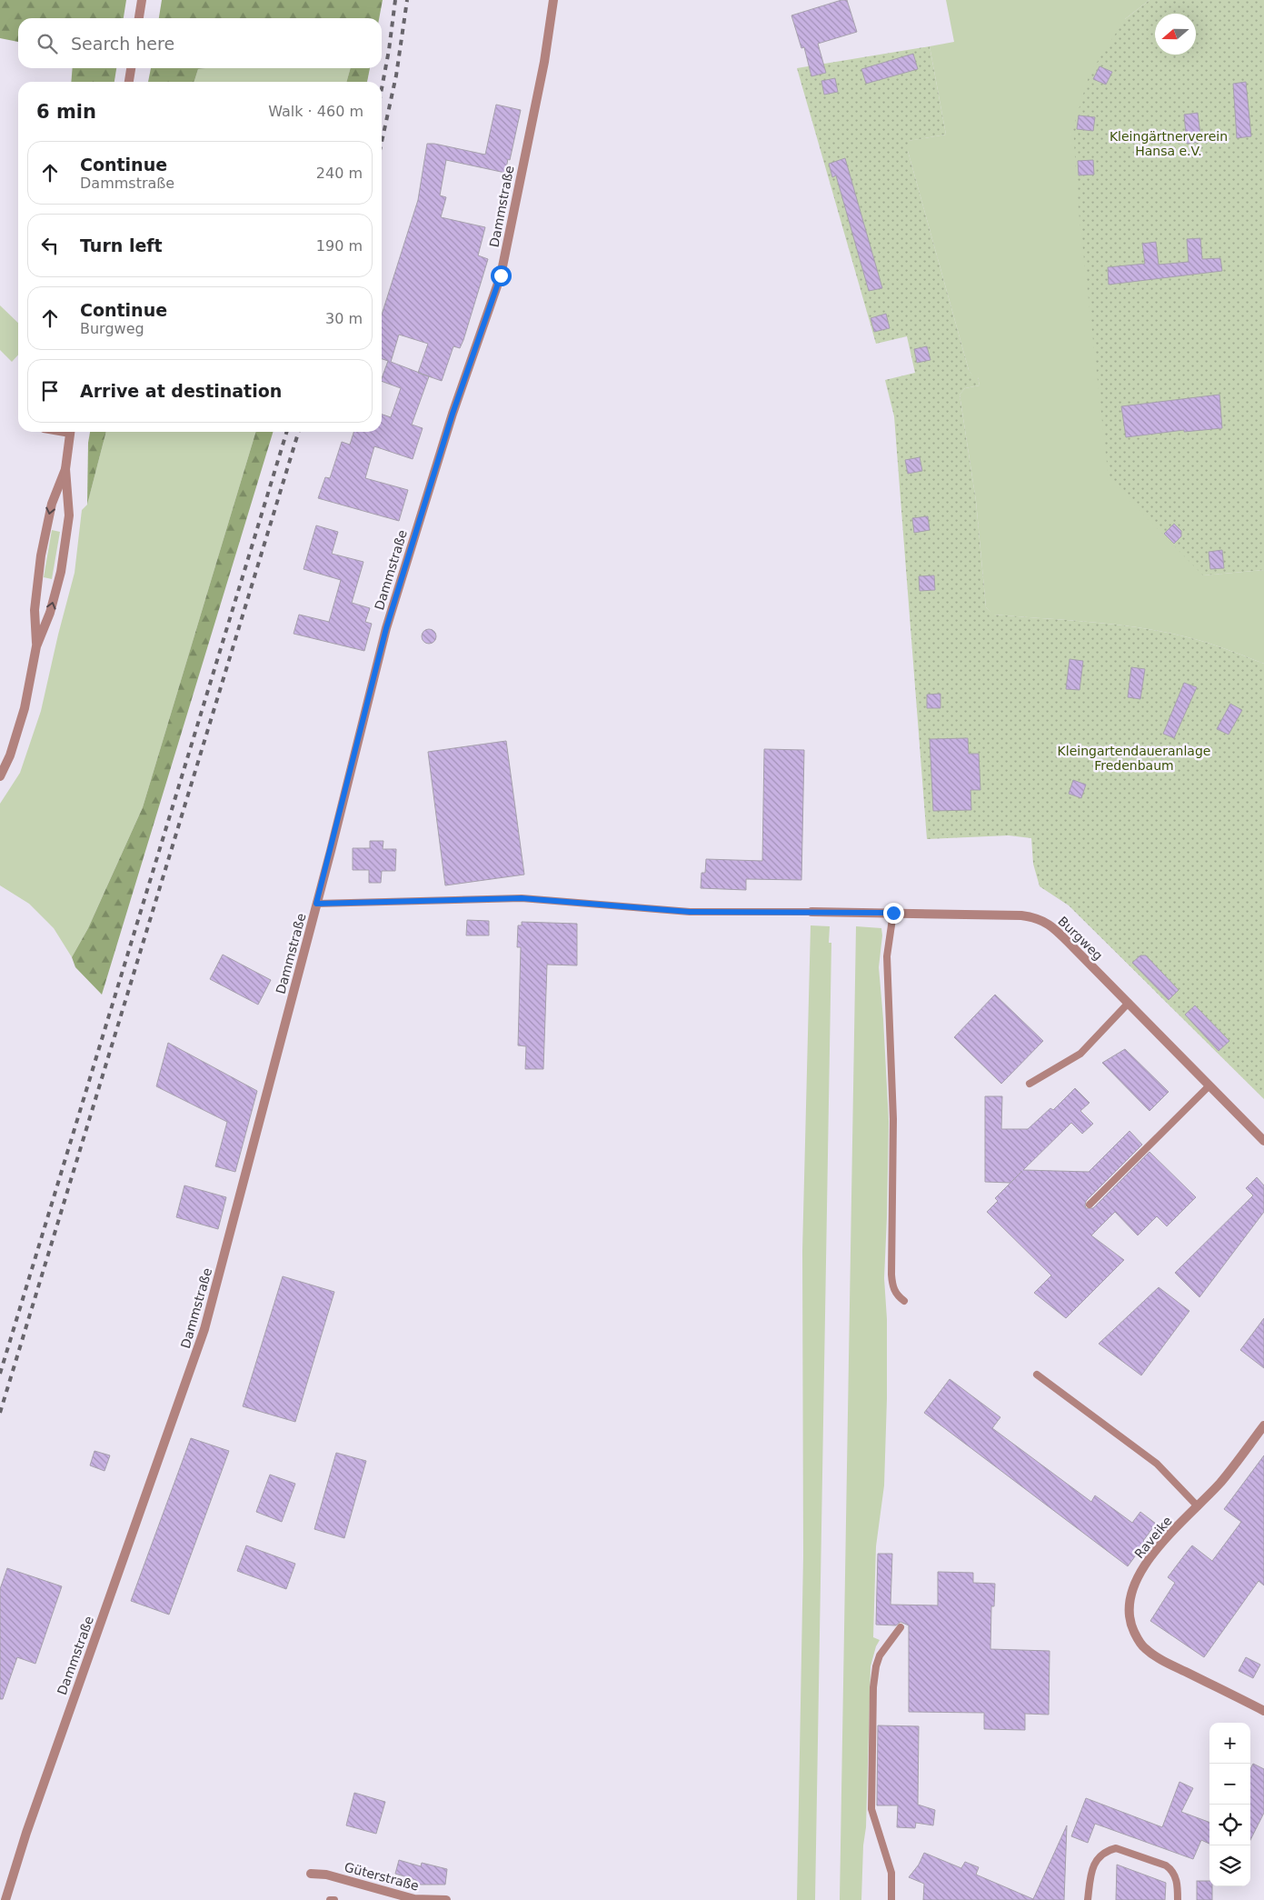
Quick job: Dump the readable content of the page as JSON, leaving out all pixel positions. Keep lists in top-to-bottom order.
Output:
{
  "streets": {
    "street": [
      "Dammstraße",
      "Burgweg",
      "Raveike",
      "Güterstraße"
    ]
  },
  "parks": ["Kleingärtnerverein Hansa e.V.", "Kleingartendaueranlage Fredenbaum"],
  "north": "left",
  "page": {
    "search": "Search here",
    "heading": ["6 min", "Walk · 460 m"],
    "list": [
      ["Continue", "Dammstraße", "240 m"],
      ["Turn left", "190 m"],
      ["Continue", "Burgweg", "30 m"],
      "Arrive at destination"
    ],
    "map_buttons": ["+", "−"]
  }
}
